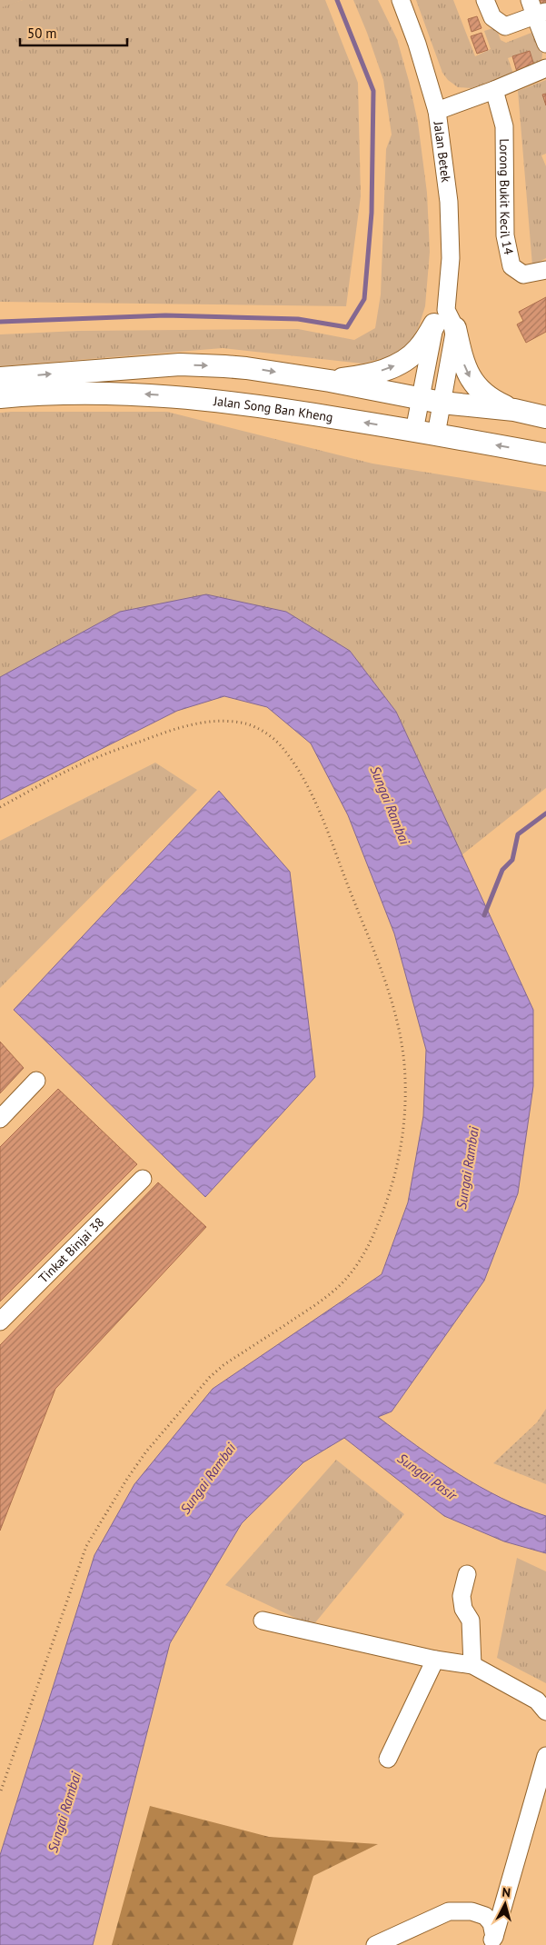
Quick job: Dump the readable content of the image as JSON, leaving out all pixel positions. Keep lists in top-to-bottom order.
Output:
{
  "streets": {
    "main road": ["Jalan Song Ban Kheng"],
    "street": ["Jalan Betek", "Lorong Bukit Kecil 14", "Tinkat Binjai 38"]
  },
  "crossings": [
    ["Jalan Betek", "Jalan Song Ban Kheng"]
  ],
  "water": ["Sungai Rambai", "Sungai Pasir"],
  "scale_bar": "50 m",
  "north": "top"
}
